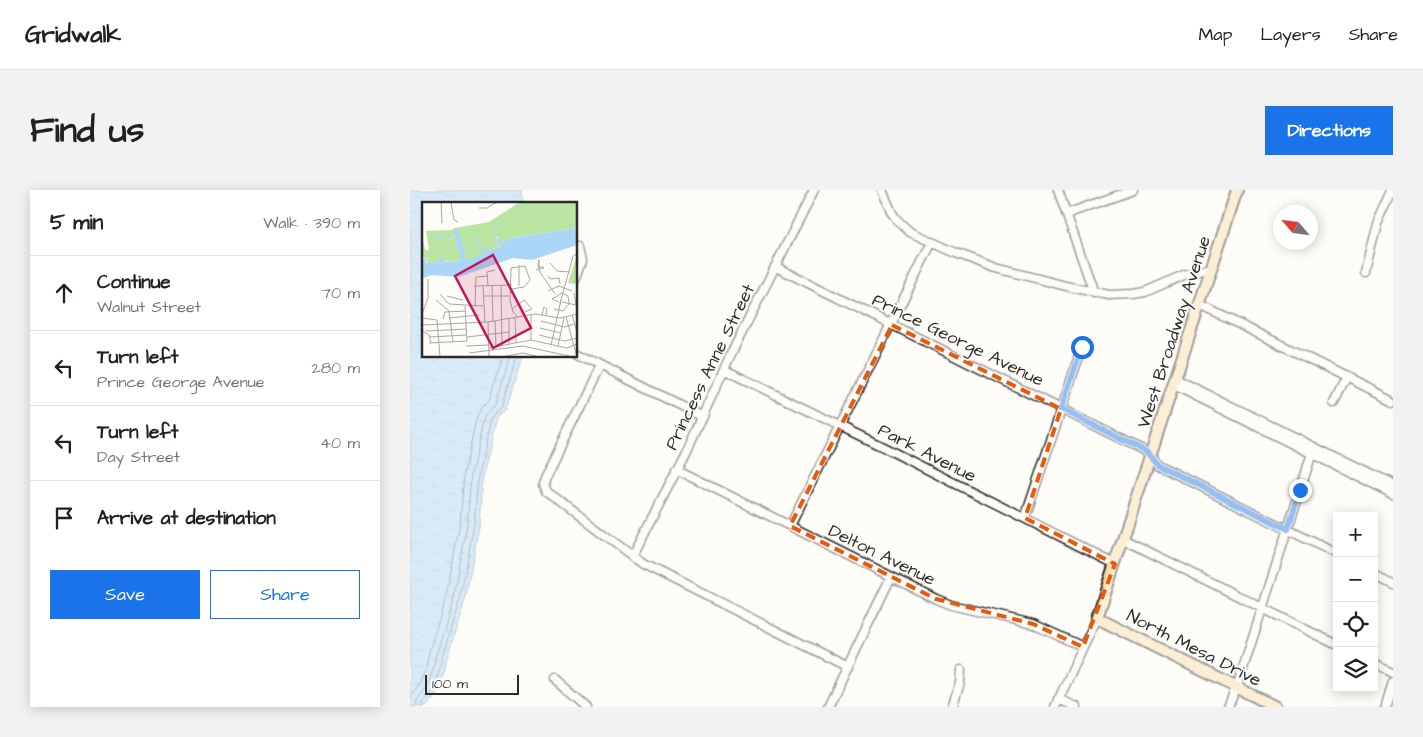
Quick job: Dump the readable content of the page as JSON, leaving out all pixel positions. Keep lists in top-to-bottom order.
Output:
{
  "streets": {
    "main road": ["West Broadway Avenue", "North Mesa Drive"],
    "street": [
      "Prince George Avenue",
      "Princess Anne Street",
      "Park Avenue",
      "Delton Avenue"
    ]
  },
  "crossings": [
    ["West Broadway Avenue", "Prince George Avenue"],
    ["West Broadway Avenue", "Park Avenue"],
    ["West Broadway Avenue", "Delton Avenue"],
    ["West Broadway Avenue", "North Mesa Drive"],
    ["Prince George Avenue", "Princess Anne Street"],
    ["Princess Anne Street", "Park Avenue"],
    ["Princess Anne Street", "Delton Avenue"]
  ],
  "scale_bar": "100 m",
  "north": "top left",
  "page": {
    "header": "Gridwalk",
    "nav": ["Map", "Layers", "Share"],
    "title": "Find us",
    "buttons": [
      "Directions",
      ["Save", "Share"]
    ],
    "heading": ["5 min", "Walk · 390 m"],
    "list": [
      ["Continue", "Walnut Street", "70 m"],
      ["Turn left", "Prince George Avenue", "280 m"],
      ["Turn left", "Day Street", "40 m"],
      "Arrive at destination"
    ],
    "map_buttons": ["+", "−"],
    "scale": "100 m"
  }
}
